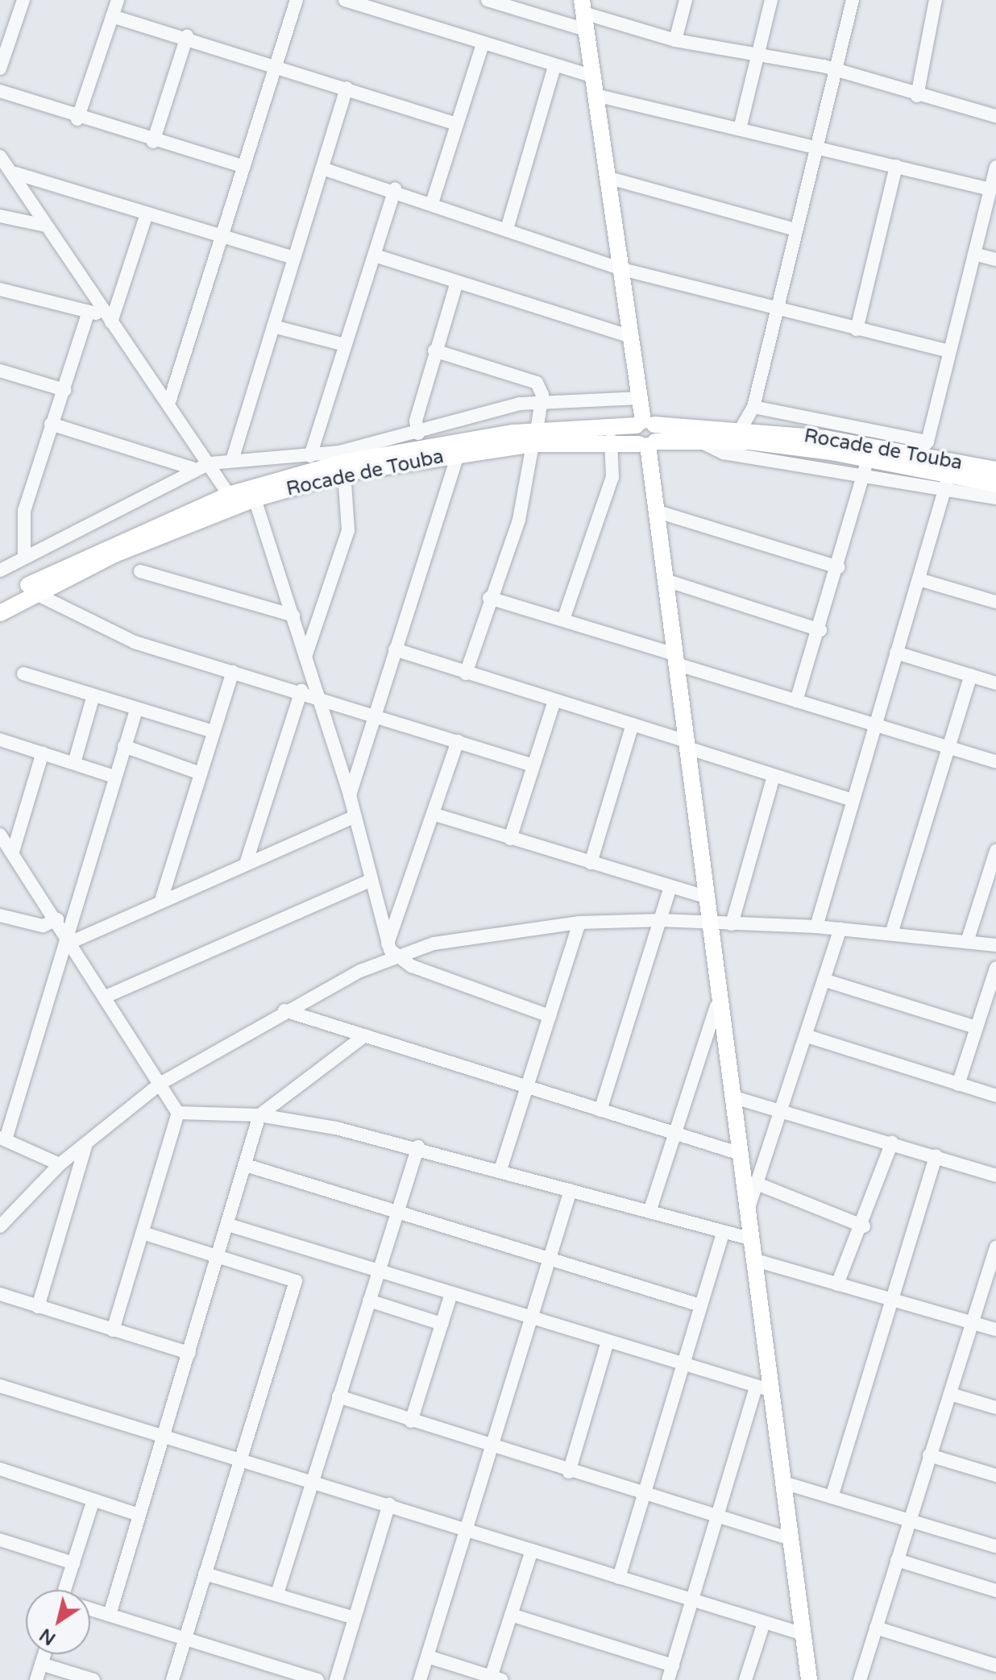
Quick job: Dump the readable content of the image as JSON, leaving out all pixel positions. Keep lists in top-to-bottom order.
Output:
{
  "streets": {
    "main road": ["Rocade de Touba"]
  },
  "north": "bottom left"
}
